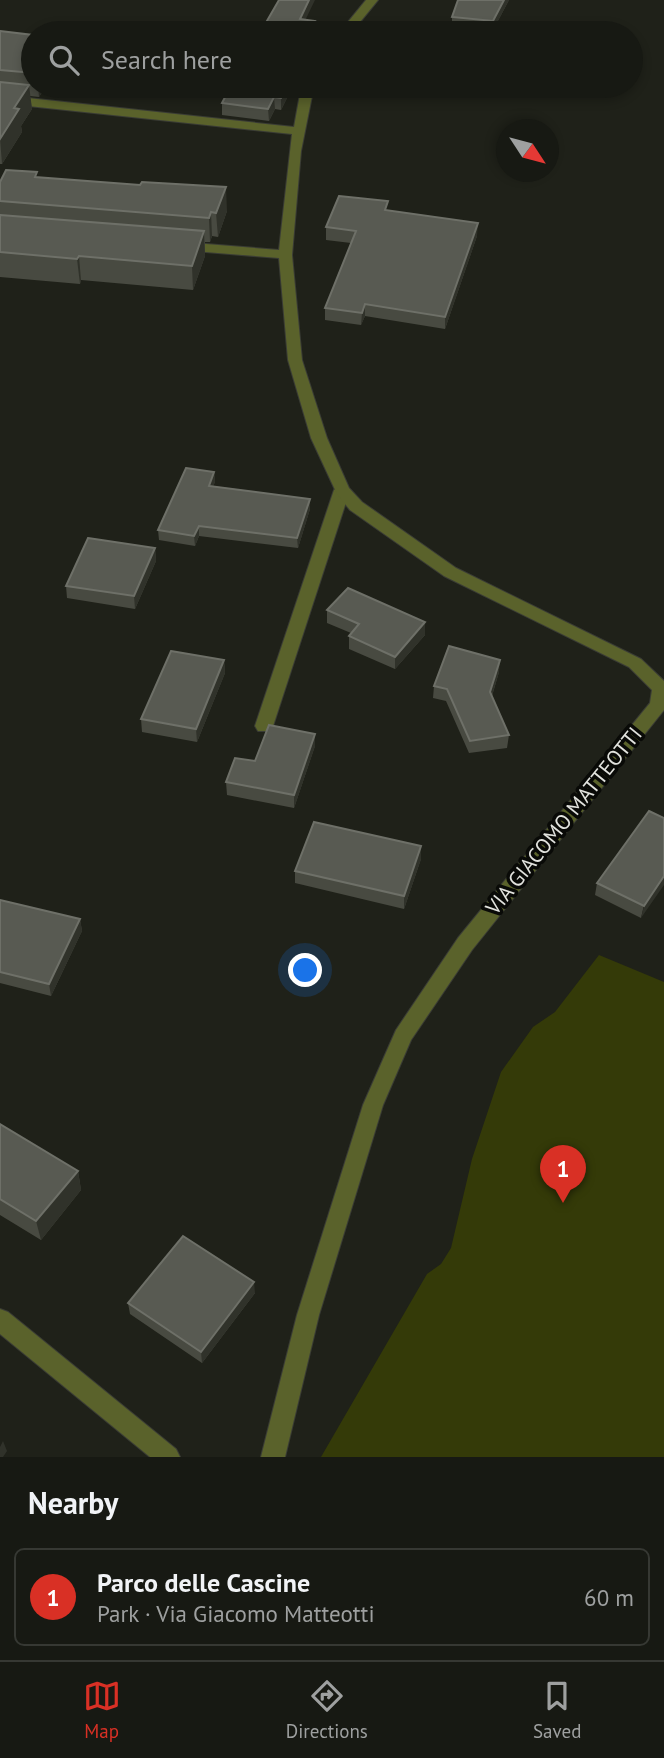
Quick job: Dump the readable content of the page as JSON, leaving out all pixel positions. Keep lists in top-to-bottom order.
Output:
{
  "streets": {
    "street": ["VIA GIACOMO MATTEOTTI"]
  },
  "north": "bottom right",
  "page": {
    "search": "Search here",
    "pins": "1",
    "heading": "Nearby",
    "list": [
      {
        "mark": "1",
        "name": "Parco delle Cascine",
        "note": "Park · Via Giacomo Matteotti",
        "value": "60 m"
      }
    ],
    "nav": ["Map", "Directions", "Saved"]
  }
}
